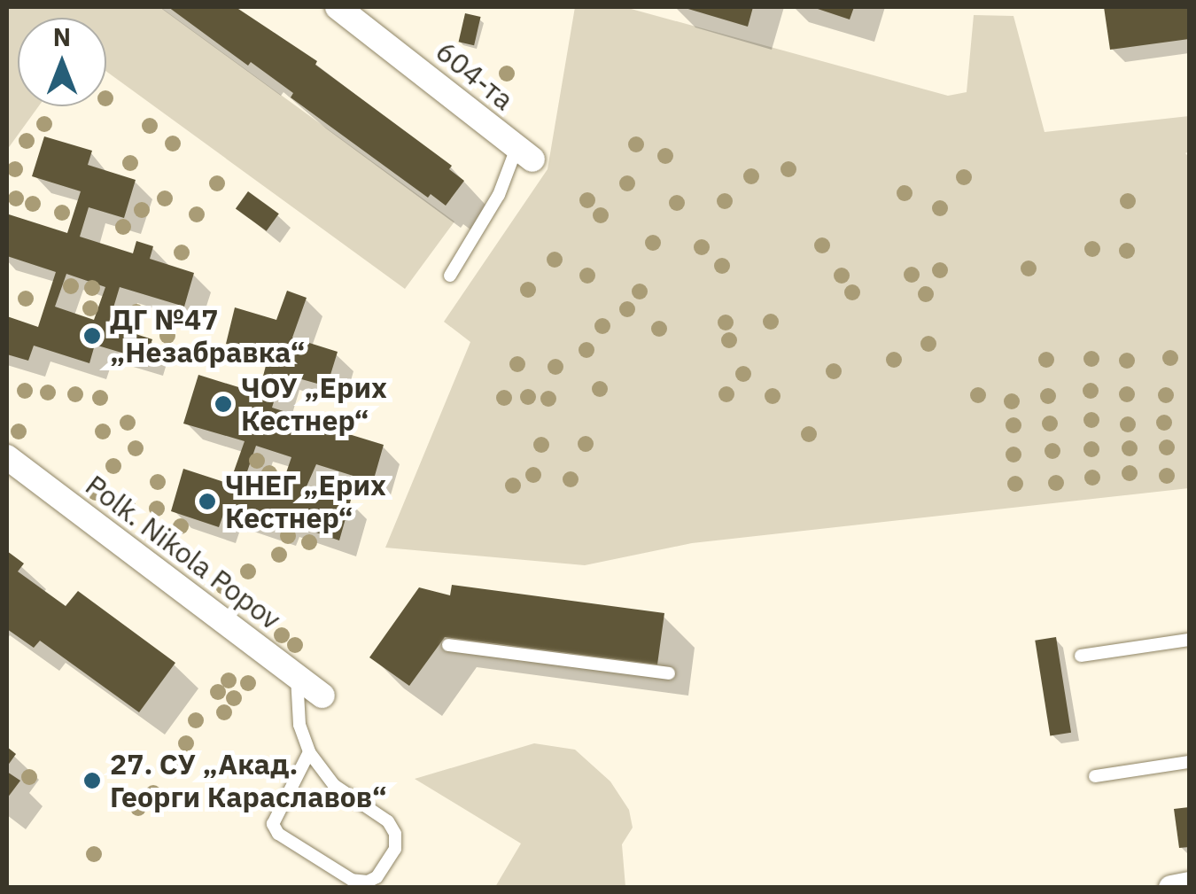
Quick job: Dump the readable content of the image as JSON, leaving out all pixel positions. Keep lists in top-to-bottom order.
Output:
{
  "streets": {
    "street": ["604-та", "Polk. Nikola Popov"]
  },
  "places": [
    "ДГ №47 „Незабравка“",
    "ЧОУ „Ерих Кестнер“",
    "ЧНЕГ „Ерих Кестнер“",
    "27. СУ „Акад. Георги Караславов“"
  ],
  "north": "top"
}
